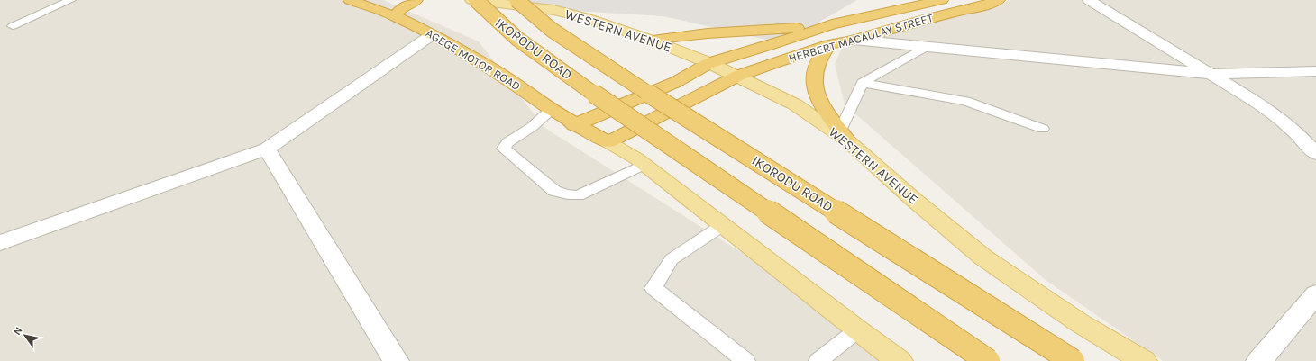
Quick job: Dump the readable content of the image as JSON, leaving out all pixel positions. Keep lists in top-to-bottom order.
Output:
{
  "streets": {
    "highway": ["HERBERT MACAULAY STREET", "IKORODU ROAD", "AGEGE MOTOR ROAD"],
    "main road": ["WESTERN AVENUE"]
  },
  "crossings": [
    ["WESTERN AVENUE", "HERBERT MACAULAY STREET"],
    ["HERBERT MACAULAY STREET", "AGEGE MOTOR ROAD"]
  ],
  "north": "top left"
}
